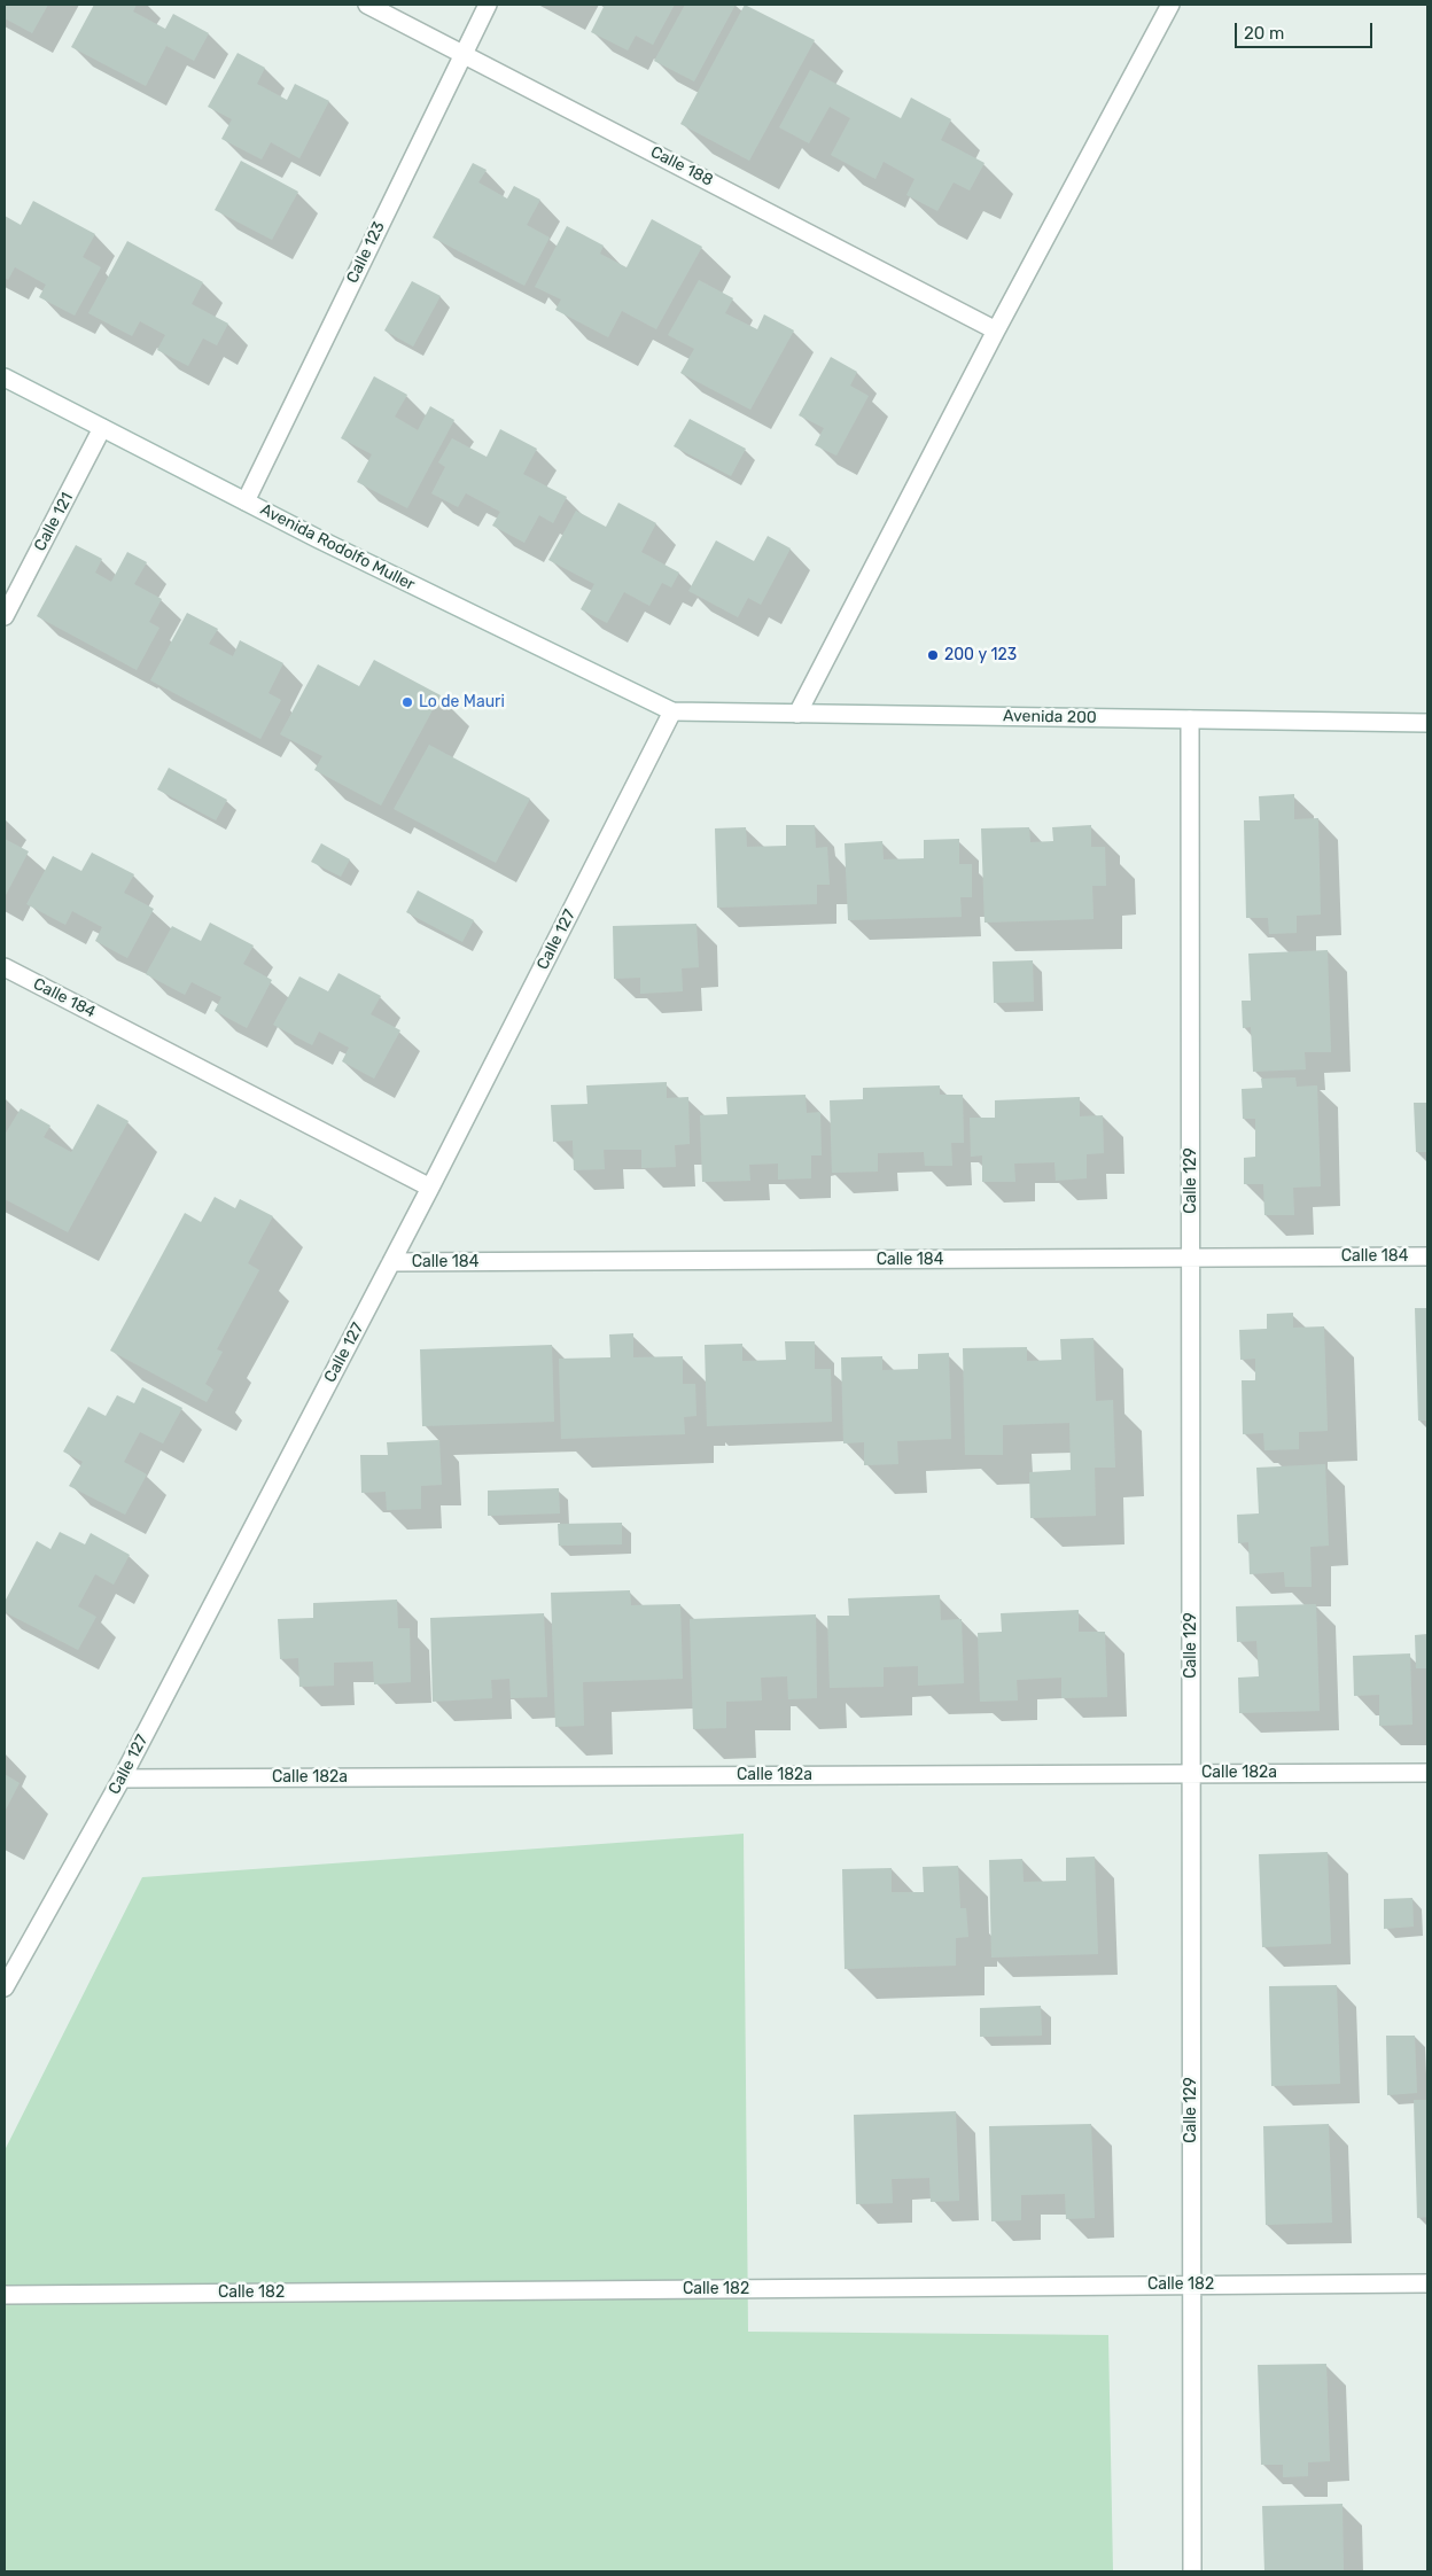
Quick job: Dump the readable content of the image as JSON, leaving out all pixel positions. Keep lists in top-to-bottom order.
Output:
{
  "streets": {
    "street": [
      "Calle 188",
      "Calle 123",
      "Calle 121",
      "Avenida Rodolfo Muller",
      "Avenida 200",
      "Calle 127",
      "Calle 184",
      "Calle 129",
      "Calle 182a",
      "Calle 182"
    ]
  },
  "crossings": [
    ["Calle 188", "Calle 123"],
    ["Calle 123", "Avenida Rodolfo Muller"],
    ["Calle 121", "Avenida Rodolfo Muller"],
    ["Avenida Rodolfo Muller", "Avenida 200"],
    ["Avenida Rodolfo Muller", "Calle 127"],
    ["Avenida 200", "Calle 127"],
    ["Avenida 200", "Calle 129"],
    ["Calle 127", "Calle 184"],
    ["Calle 127", "Calle 182a"],
    ["Calle 184", "Calle 129"],
    ["Calle 129", "Calle 182a"],
    ["Calle 129", "Calle 182"]
  ],
  "places": ["200 y 123", "Lo de Mauri"],
  "scale_bar": "20 m"
}
